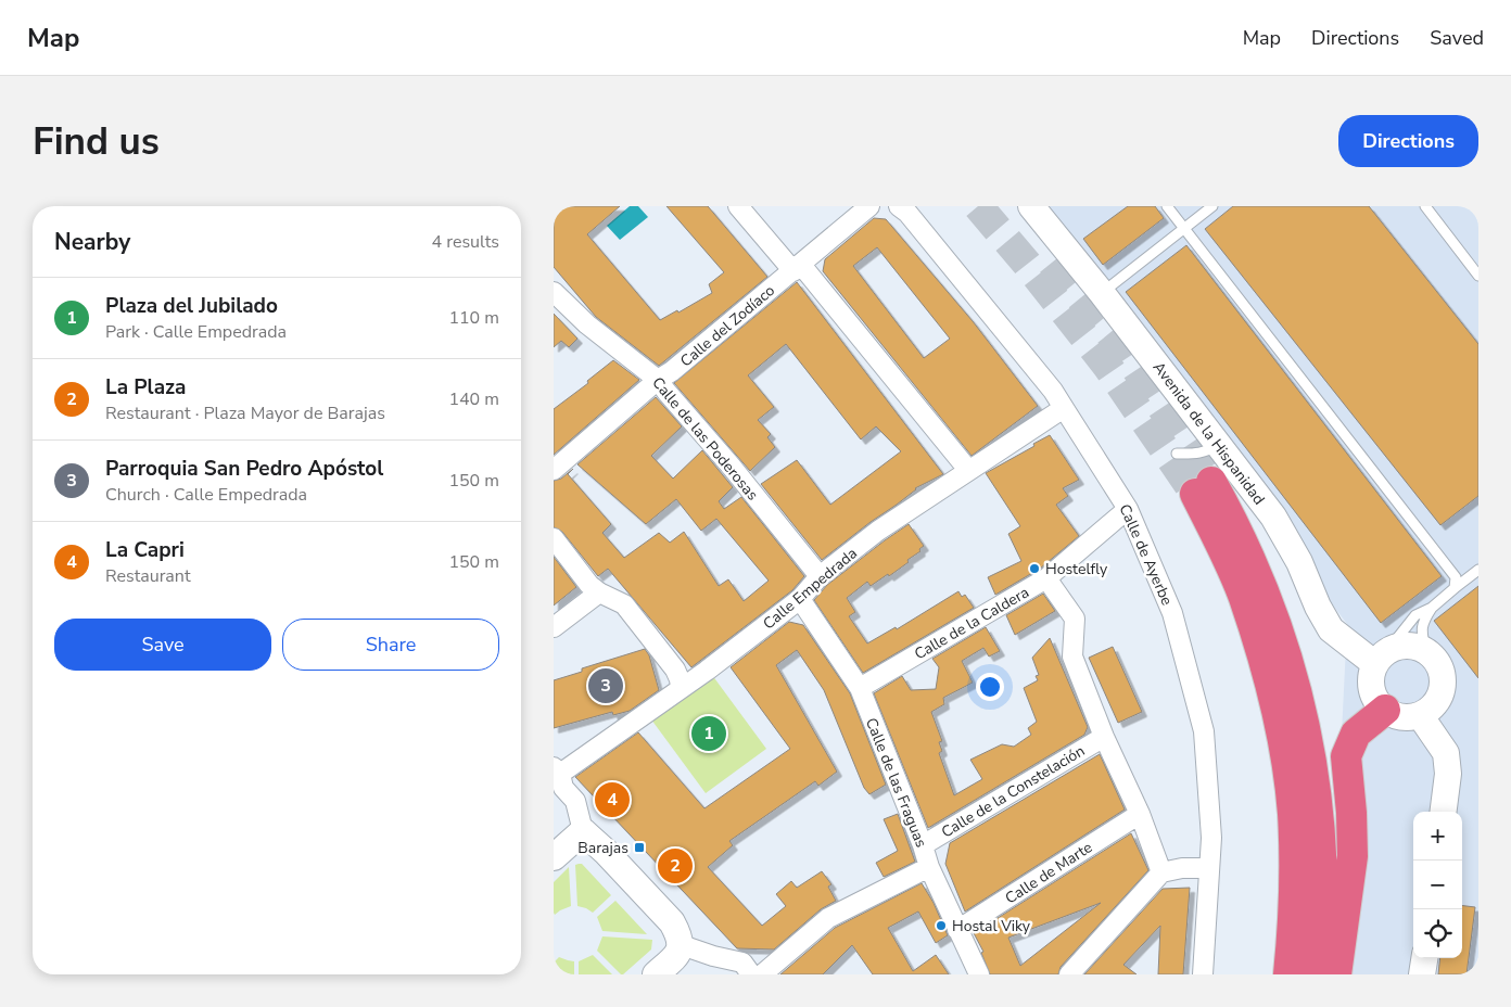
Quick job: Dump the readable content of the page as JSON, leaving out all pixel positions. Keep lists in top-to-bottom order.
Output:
{
  "streets": {
    "street": [
      "Calle del Zodíaco",
      "Avenida de la Hispanidad",
      "Calle de las Poderosas",
      "Calle de Ayerbe",
      "Calle Empedrada",
      "Calle de la Caldera",
      "Calle de las Fraguas",
      "Calle de la Constelación",
      "Calle de Marte"
    ]
  },
  "crossings": [
    ["Calle del Zodíaco", "Calle de las Poderosas"],
    ["Calle de las Poderosas", "Calle Empedrada"],
    ["Calle de Ayerbe", "Calle Empedrada"],
    ["Calle de Ayerbe", "Calle de la Caldera"],
    ["Calle Empedrada", "Calle de las Fraguas"],
    ["Calle de la Caldera", "Calle de las Fraguas"],
    ["Calle de las Fraguas", "Calle de la Constelación"],
    ["Calle de las Fraguas", "Calle de Marte"]
  ],
  "places": {
    "other": ["Hostelfly", "Hostal Viky"],
    "transit": ["Barajas"]
  },
  "page": {
    "header": "Map",
    "nav": ["Map", "Directions", "Saved"],
    "buttons": [
      "Directions",
      ["Save", "Share"]
    ],
    "title": "Find us",
    "heading": ["Nearby", "4 results"],
    "list": [
      {
        "mark": "1",
        "name": "Plaza del Jubilado",
        "note": "Park · Calle Empedrada",
        "value": "110 m"
      },
      {
        "mark": "2",
        "name": "La Plaza",
        "note": "Restaurant · Plaza Mayor de Barajas",
        "value": "140 m"
      },
      {
        "mark": "3",
        "name": "Parroquia San Pedro Apóstol",
        "note": "Church · Calle Empedrada",
        "value": "150 m"
      },
      {
        "mark": "4",
        "name": "La Capri",
        "note": "Restaurant",
        "value": "150 m"
      }
    ],
    "pins": [
      "3",
      "1",
      "4",
      "2"
    ],
    "map_buttons": ["+", "−"]
  }
}
